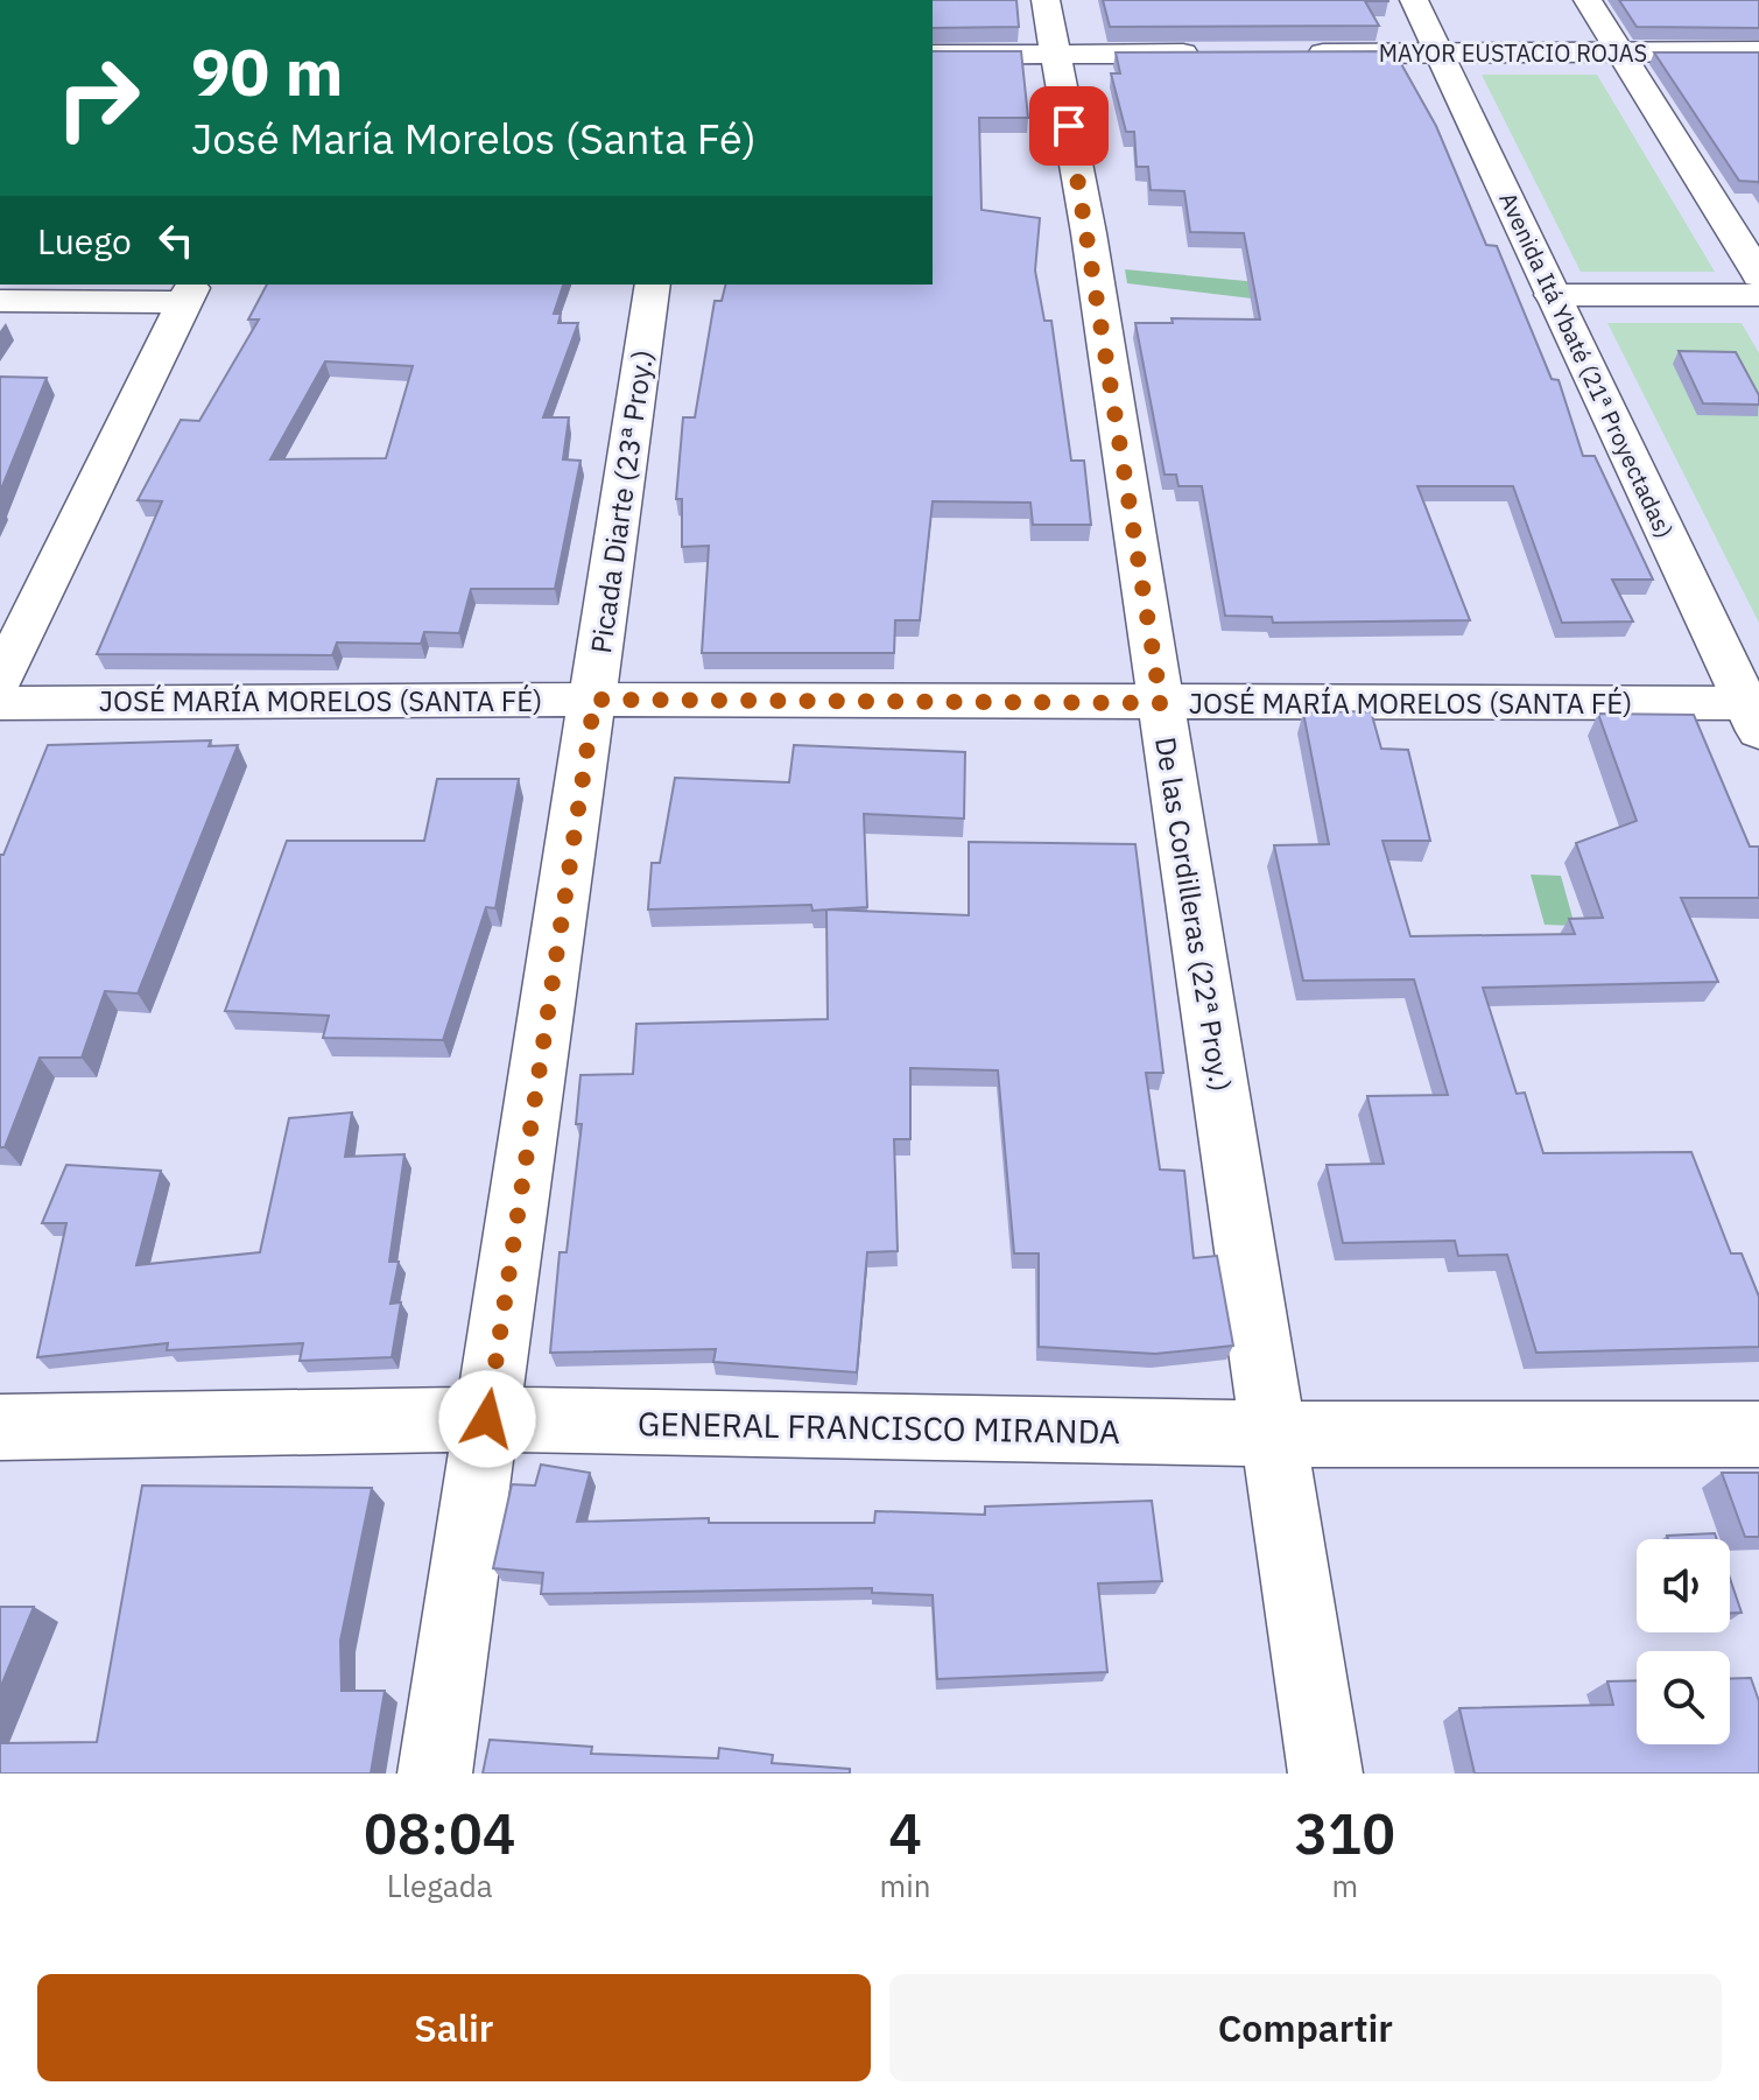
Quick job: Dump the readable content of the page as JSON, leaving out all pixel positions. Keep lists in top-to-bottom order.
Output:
{
  "streets": {
    "street": [
      "MAYOR EUSTACIO ROJAS",
      "Avenida Itá Ybaté (21ª Proyectadas)",
      "Picada Diarte (23ª Proy.)",
      "JOSÉ MARÍA MORELOS (SANTA FÉ)",
      "De las Cordilleras (22ª Proy.)",
      "GENERAL FRANCISCO MIRANDA"
    ]
  },
  "crossings": [
    ["MAYOR EUSTACIO ROJAS", "Avenida Itá Ybaté (21ª Proyectadas)"],
    ["Avenida Itá Ybaté (21ª Proyectadas)", "JOSÉ MARÍA MORELOS (SANTA FÉ)"],
    ["Picada Diarte (23ª Proy.)", "JOSÉ MARÍA MORELOS (SANTA FÉ)"],
    ["Picada Diarte (23ª Proy.)", "GENERAL FRANCISCO MIRANDA"],
    ["JOSÉ MARÍA MORELOS (SANTA FÉ)", "De las Cordilleras (22ª Proy.)"],
    ["De las Cordilleras (22ª Proy.)", "GENERAL FRANCISCO MIRANDA"]
  ],
  "page": {
    "turn": ["90 m", "José María Morelos (Santa Fé)"],
    "then": "Luego",
    "eta": [
      "08:04",
      "Llegada",
      "4",
      "min",
      "310",
      "m"
    ],
    "buttons": ["Salir", "Compartir"]
  }
}
